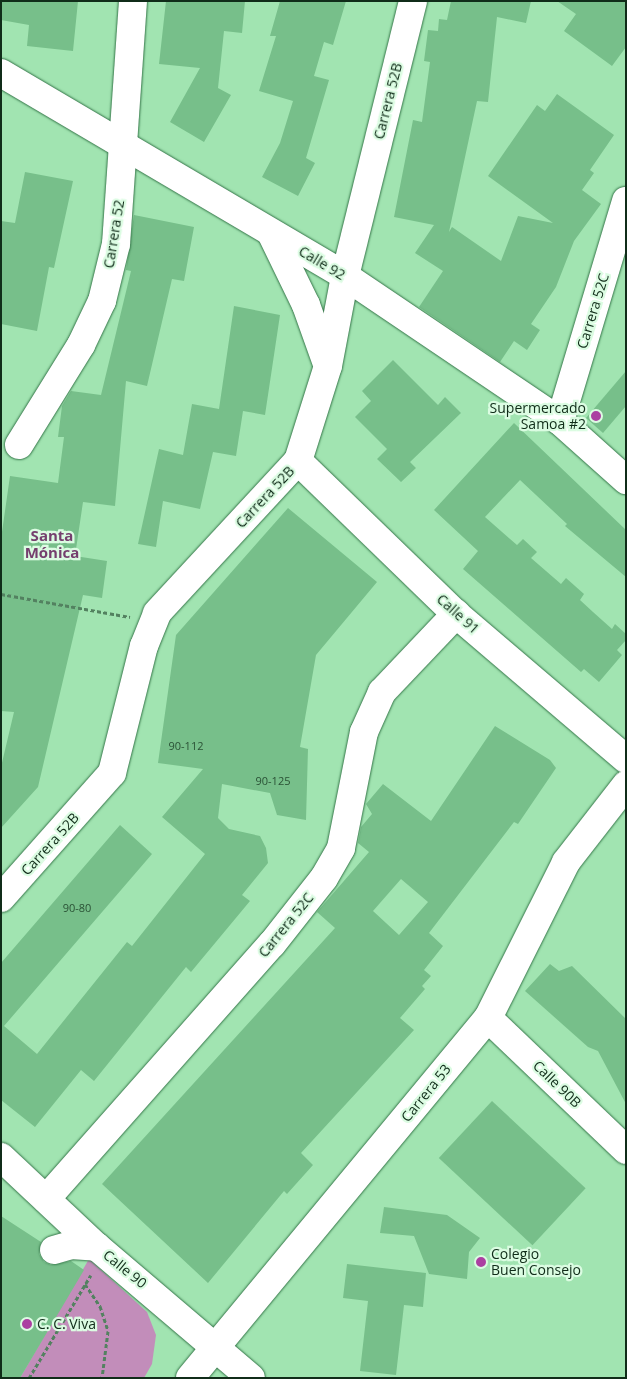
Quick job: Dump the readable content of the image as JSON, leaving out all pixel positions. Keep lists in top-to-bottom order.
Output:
{
  "streets": {
    "street": [
      "Carrera 52B",
      "Carrera 52",
      "Calle 92",
      "Carrera 52C",
      "Calle 91",
      "Calle 90B",
      "Carrera 53",
      "Calle 90"
    ]
  },
  "crossings": [
    ["Carrera 52B", "Calle 92"],
    ["Carrera 52B", "Calle 91"],
    ["Carrera 52", "Calle 92"],
    ["Calle 92", "Carrera 52C"],
    ["Carrera 52C", "Calle 91"],
    ["Carrera 52C", "Calle 90"],
    ["Calle 90B", "Carrera 53"],
    ["Carrera 53", "Calle 90"]
  ],
  "districts": ["Santa Mónica"],
  "places": ["Supermercado Samoa #2", "Colegio Buen Consejo", "C. C. Viva"],
  "house_numbers": ["90-112", "90-125", "90-80"]
}
